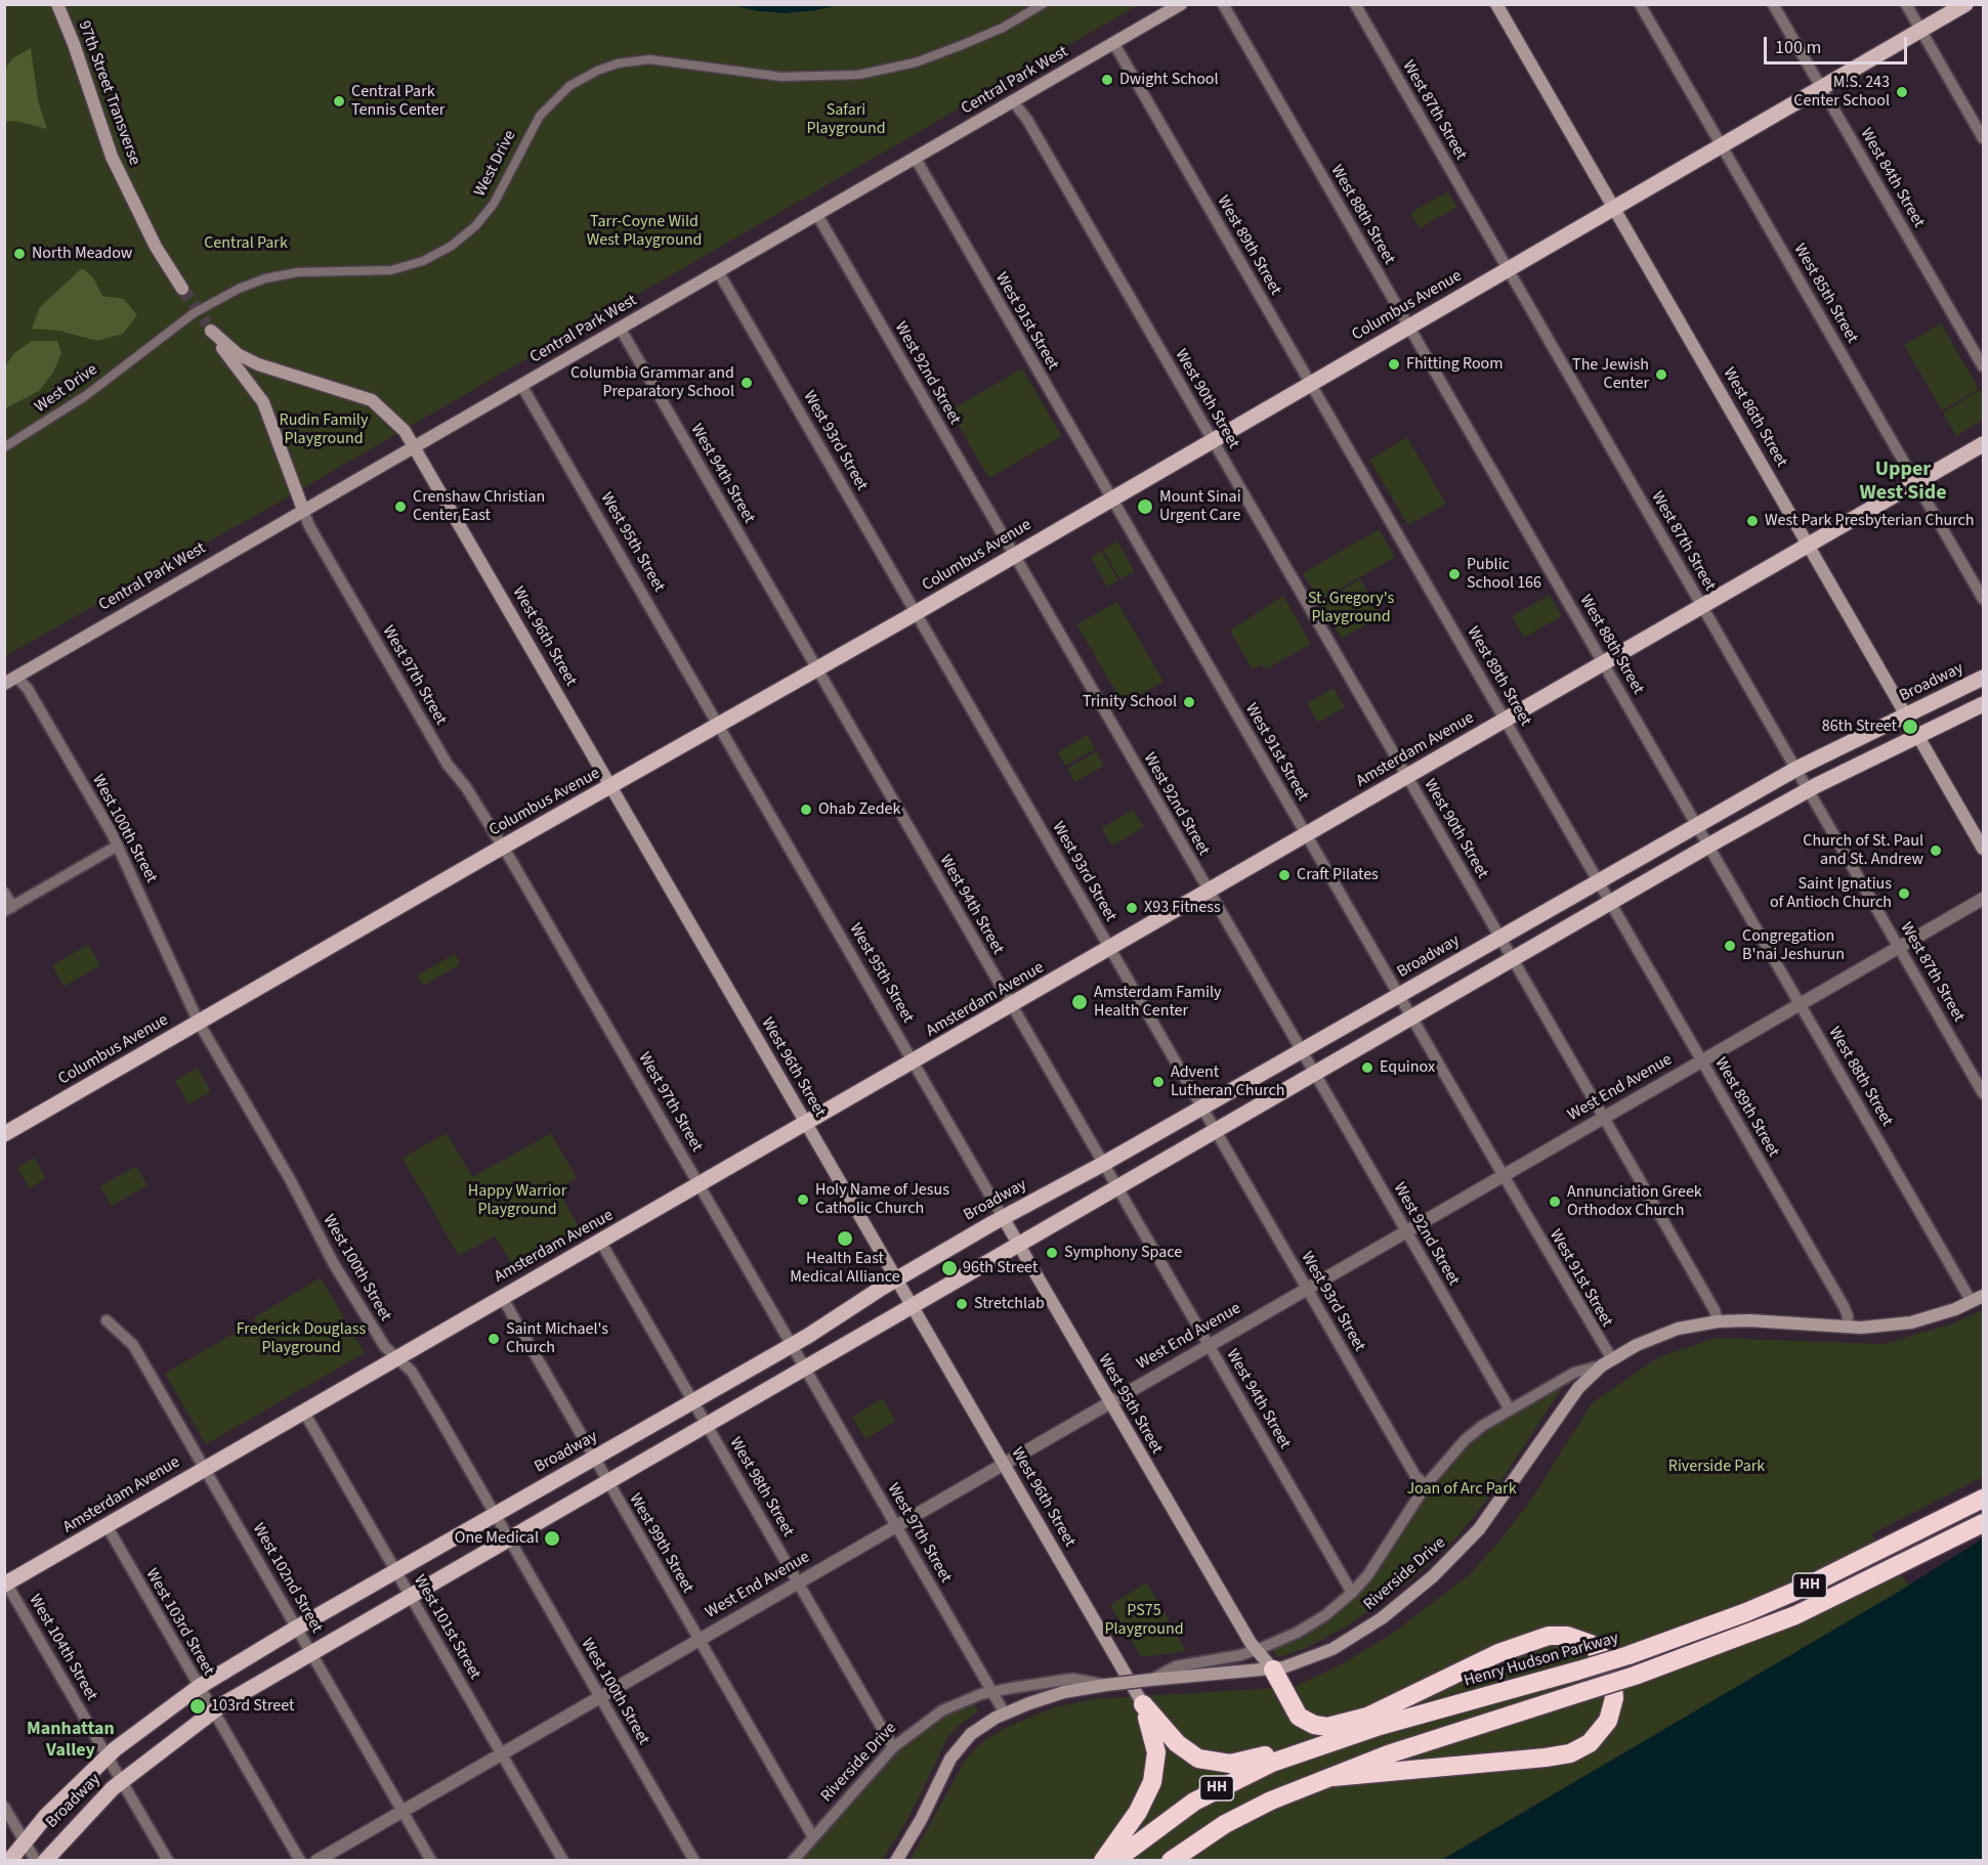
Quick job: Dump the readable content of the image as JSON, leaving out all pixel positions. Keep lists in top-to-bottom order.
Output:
{
  "streets": {
    "highway": ["HH", "Henry Hudson Parkway"],
    "main road": [
      "Central Park West",
      "97th Street Transverse",
      "Columbus Avenue",
      "West 86th Street",
      "West 95th Street",
      "West 96th Street",
      "Broadway",
      "Amsterdam Avenue",
      "Riverside Drive"
    ],
    "street": [
      "West 87th Street",
      "West Drive",
      "West 84th Street",
      "West 88th Street",
      "West 89th Street",
      "West 85th Street",
      "West 91st Street",
      "West 92nd Street",
      "West 90th Street",
      "West 93rd Street",
      "West 94th Street",
      "West 97th Street",
      "West 100th Street",
      "West End Avenue",
      "West 98th Street",
      "West 99th Street",
      "West 102nd Street",
      "West 103rd Street",
      "West 101st Street",
      "West 104th Street"
    ]
  },
  "crossings": [
    ["Central Park West", "West 89th Street"],
    ["Central Park West", "West 91st Street"],
    ["Central Park West", "West 92nd Street"],
    ["Central Park West", "West 90th Street"],
    ["Central Park West", "West 93rd Street"],
    ["Central Park West", "West 94th Street"],
    ["Central Park West", "West 95th Street"],
    ["Central Park West", "West 96th Street"],
    ["Central Park West", "West 97th Street"],
    ["Central Park West", "West 100th Street"],
    ["West 87th Street", "Columbus Avenue"],
    ["West 87th Street", "Broadway"],
    ["West 87th Street", "Amsterdam Avenue"],
    ["West 87th Street", "West End Avenue"],
    ["West 84th Street", "Columbus Avenue"],
    ["West 88th Street", "Columbus Avenue"],
    ["West 88th Street", "Broadway"],
    ["West 88th Street", "Amsterdam Avenue"],
    ["West 88th Street", "West End Avenue"],
    ["West 88th Street", "Riverside Drive"],
    ["West 89th Street", "Columbus Avenue"],
    ["West 89th Street", "Broadway"],
    ["West 89th Street", "Amsterdam Avenue"],
    ["West 89th Street", "West End Avenue"],
    ["West 89th Street", "Riverside Drive"],
    ["West 85th Street", "Columbus Avenue"],
    ["West 85th Street", "Amsterdam Avenue"],
    ["Columbus Avenue", "West 91st Street"],
    ["Columbus Avenue", "West 92nd Street"],
    ["Columbus Avenue", "West 90th Street"],
    ["Columbus Avenue", "West 86th Street"],
    ["Columbus Avenue", "West 93rd Street"],
    ["Columbus Avenue", "West 94th Street"],
    ["Columbus Avenue", "West 95th Street"],
    ["Columbus Avenue", "West 96th Street"],
    ["Columbus Avenue", "West 97th Street"],
    ["Columbus Avenue", "West 100th Street"],
    ["West 91st Street", "Broadway"],
    ["West 91st Street", "Amsterdam Avenue"],
    ["West 91st Street", "West End Avenue"],
    ["West 91st Street", "Riverside Drive"],
    ["West 92nd Street", "Broadway"],
    ["West 92nd Street", "Amsterdam Avenue"],
    ["West 92nd Street", "West End Avenue"],
    ["West 92nd Street", "Riverside Drive"],
    ["West 90th Street", "Broadway"],
    ["West 90th Street", "Amsterdam Avenue"],
    ["West 90th Street", "West End Avenue"],
    ["West 90th Street", "Riverside Drive"],
    ["West 86th Street", "Broadway"],
    ["West 86th Street", "Amsterdam Avenue"],
    ["West 93rd Street", "Broadway"],
    ["West 93rd Street", "Amsterdam Avenue"],
    ["West 93rd Street", "West End Avenue"],
    ["West 93rd Street", "Riverside Drive"],
    ["West 94th Street", "Broadway"],
    ["West 94th Street", "Amsterdam Avenue"],
    ["West 94th Street", "West End Avenue"],
    ["West 94th Street", "Riverside Drive"],
    ["West 95th Street", "Broadway"],
    ["West 95th Street", "Amsterdam Avenue"],
    ["West 95th Street", "West End Avenue"],
    ["West 95th Street", "Riverside Drive"],
    ["West 96th Street", "Broadway"],
    ["West 96th Street", "Amsterdam Avenue"],
    ["West 96th Street", "West End Avenue"],
    ["West 97th Street", "Broadway"],
    ["West 97th Street", "Amsterdam Avenue"],
    ["West 97th Street", "West End Avenue"],
    ["West 97th Street", "Riverside Drive"],
    ["Broadway", "West 100th Street"],
    ["Broadway", "West 98th Street"],
    ["Broadway", "West 99th Street"],
    ["Broadway", "West 102nd Street"],
    ["Broadway", "West 103rd Street"],
    ["Broadway", "West 101st Street"],
    ["Broadway", "West 104th Street"],
    ["Amsterdam Avenue", "West 100th Street"],
    ["Amsterdam Avenue", "West 98th Street"],
    ["Amsterdam Avenue", "West 99th Street"],
    ["Amsterdam Avenue", "West 102nd Street"],
    ["Amsterdam Avenue", "West 103rd Street"],
    ["Amsterdam Avenue", "West 101st Street"],
    ["Amsterdam Avenue", "West 104th Street"],
    ["West 100th Street", "West End Avenue"],
    ["West End Avenue", "West 98th Street"],
    ["West End Avenue", "West 99th Street"],
    ["West End Avenue", "West 102nd Street"],
    ["West End Avenue", "West 101st Street"],
    ["West 98th Street", "Riverside Drive"],
    ["West 99th Street", "Riverside Drive"]
  ],
  "districts": ["Upper West Side", "Manhattan Valley"],
  "parks": [
    "Safari Playground",
    "Tarr-Coyne Wild West Playground",
    "Central Park",
    "Rudin Family Playground",
    "St. Gregory's Playground",
    "Happy Warrior Playground",
    "Frederick Douglass Playground",
    "Riverside Park",
    "Joan of Arc Park",
    "PS75 Playground"
  ],
  "places": [
    "Dwight School",
    "M.S. 243 Center School",
    "Central Park Tennis Center",
    "North Meadow",
    "Fhitting Room",
    "The Jewish Center",
    "Columbia Grammar and Preparatory School",
    "Crenshaw Christian Center East",
    "Mount Sinai Urgent Care",
    "West Park Presbyterian Church",
    "Public School 166",
    "Trinity School",
    "86th Street",
    "Ohab Zedek",
    "Church of St. Paul and St. Andrew",
    "Craft Pilates",
    "Saint Ignatius of Antioch Church",
    "X93 Fitness",
    "Congregation B'nai Jeshurun",
    "Amsterdam Family Health Center",
    "Equinox",
    "Advent Lutheran Church",
    "Holy Name of Jesus Catholic Church",
    "Annunciation Greek Orthodox Church",
    "Health East Medical Alliance",
    "Symphony Space",
    "96th Street",
    "Stretchlab",
    "Saint Michael's Church",
    "One Medical",
    "103rd Street"
  ],
  "scale_bar": "100 m"
}
